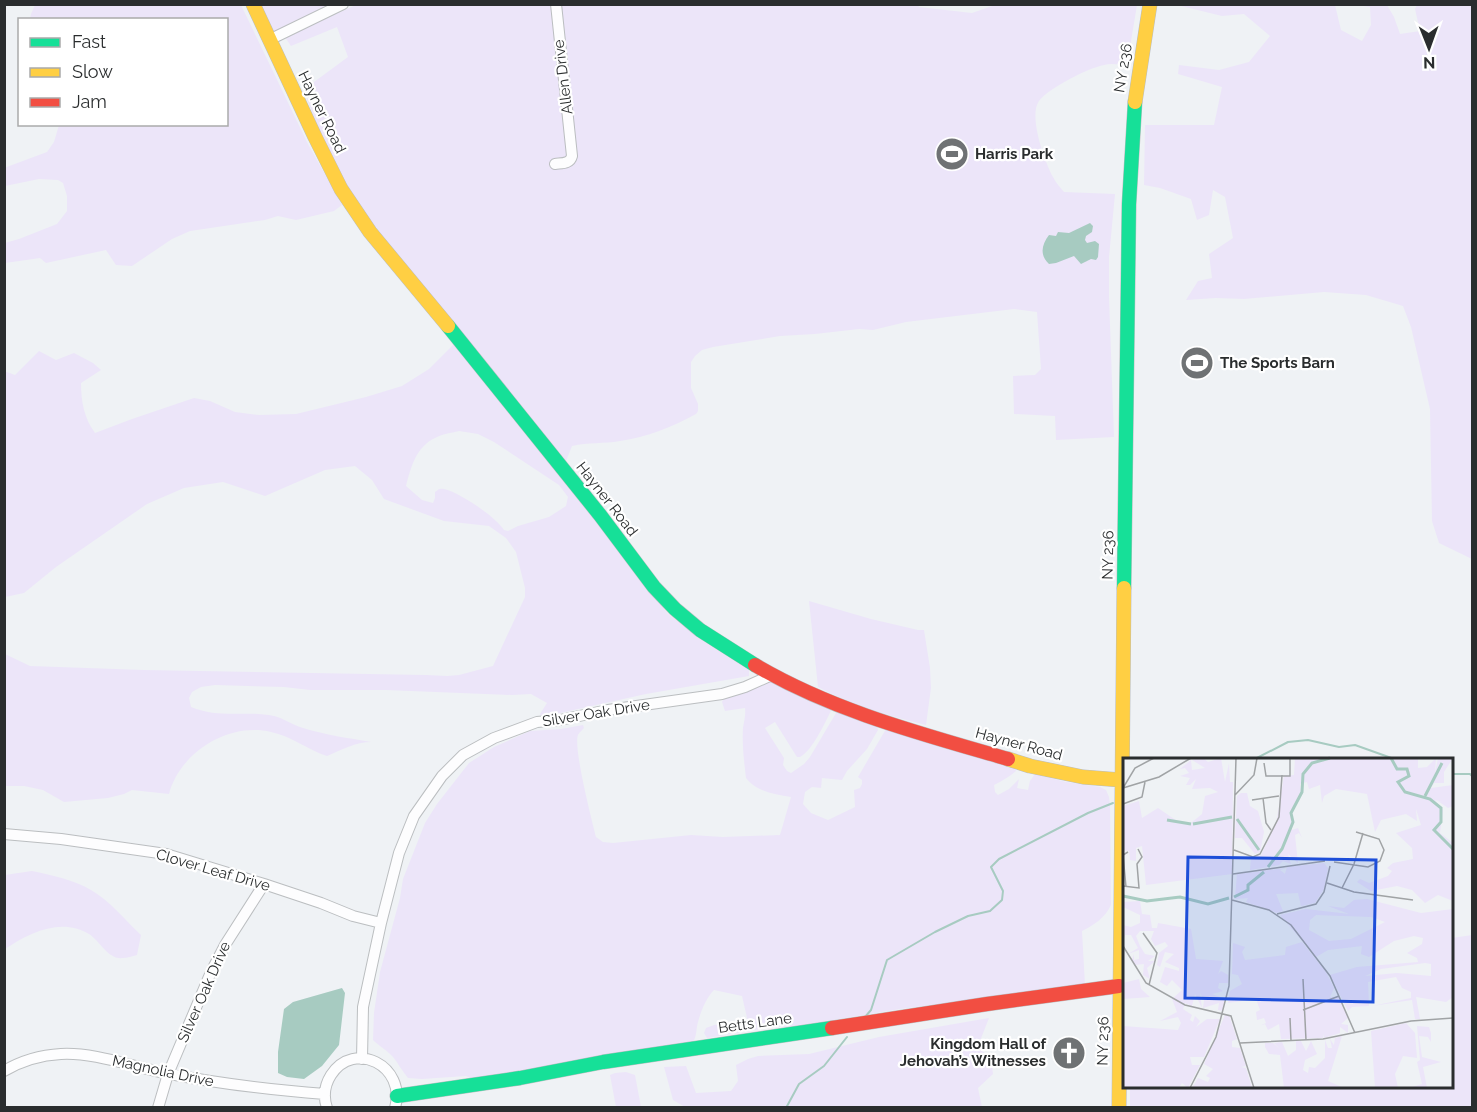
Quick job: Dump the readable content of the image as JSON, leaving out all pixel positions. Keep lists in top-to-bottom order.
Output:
{
  "streets": {
    "street": [
      "NY 236",
      "Allen Drive",
      "Hayner Road",
      "Silver Oak Drive",
      "Clover Leaf Drive",
      "Betts Lane",
      "Magnolia Drive"
    ]
  },
  "crossings": [
    ["NY 236", "Hayner Road"],
    ["NY 236", "Betts Lane"],
    ["Hayner Road", "Silver Oak Drive"],
    ["Silver Oak Drive", "Clover Leaf Drive"],
    ["Silver Oak Drive", "Betts Lane"],
    ["Silver Oak Drive", "Magnolia Drive"]
  ],
  "places": {
    "sports": ["Harris Park", "The Sports Barn"],
    "church": ["Kingdom Hall of Jehovah’s Witnesses"]
  },
  "legend": ["Fast", "Slow", "Jam"],
  "north": "bottom"
}
